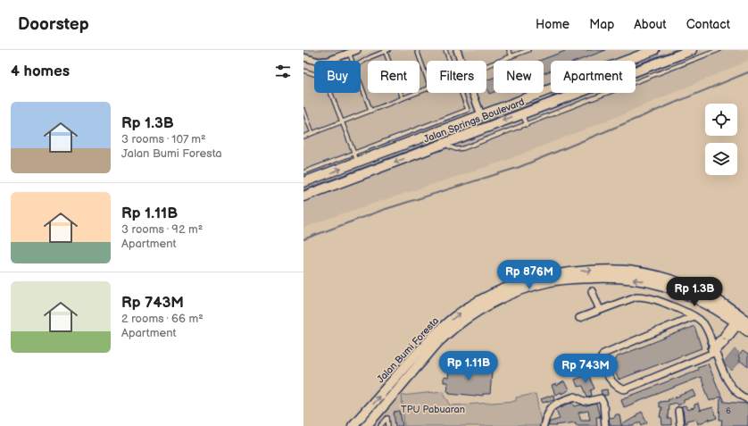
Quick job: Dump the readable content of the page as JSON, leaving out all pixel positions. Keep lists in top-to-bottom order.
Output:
{
  "streets": {
    "main road": ["Jalan Springs Boulevard", "Jalan Bumi Foresta"]
  },
  "parks": ["TPU Pabuaran"],
  "house_numbers": ["6"],
  "page": {
    "header": "Doorstep",
    "nav": [
      "Home",
      "Map",
      "About",
      "Contact"
    ],
    "heading": "4 homes",
    "chip": [
      "Buy",
      "Rent",
      "Filters",
      "New",
      "Apartment"
    ],
    "list": [
      {
        "name": "Rp 1.3B",
        "note": "3 rooms · 107 m² · Jalan Bumi Foresta"
      },
      {
        "name": "Rp 1.11B",
        "note": "3 rooms · 92 m² · Apartment"
      },
      {
        "name": "Rp 743M",
        "note": "2 rooms · 66 m² · Apartment"
      }
    ],
    "price": [
      "Rp 876M",
      "Rp 1.3B",
      "Rp 1.11B",
      "Rp 743M"
    ]
  }
}
